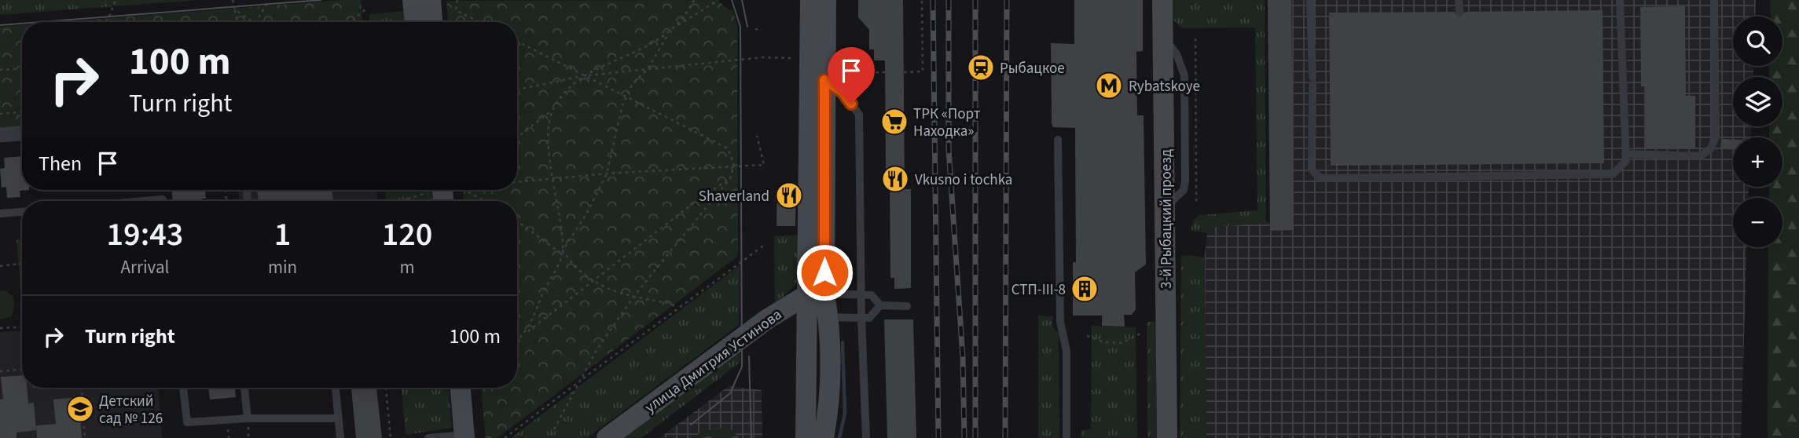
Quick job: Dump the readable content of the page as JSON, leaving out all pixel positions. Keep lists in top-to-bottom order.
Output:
{
  "streets": {
    "street": ["3-й Рыбацкий проезд", "улица Дмитрия Устинова"]
  },
  "places": {
    "station": ["Рыбацкое"],
    "metro station": ["Rybatskoye"],
    "supermarket": ["ТРК «Порт Находка»"],
    "restaurant": ["Vkusno i tochka", "Shaverland"],
    "building": ["СТП-III-8"],
    "school or university": ["Детский сад № 126"]
  },
  "page": {
    "map_buttons": ["+", "−"],
    "turn": ["100 m", "Turn right"],
    "then": "Then",
    "eta": [
      "19:43",
      "Arrival",
      "1",
      "min",
      "120",
      "m"
    ],
    "list": [
      {
        "name": "Turn right",
        "value": "100 m"
      }
    ]
  }
}
